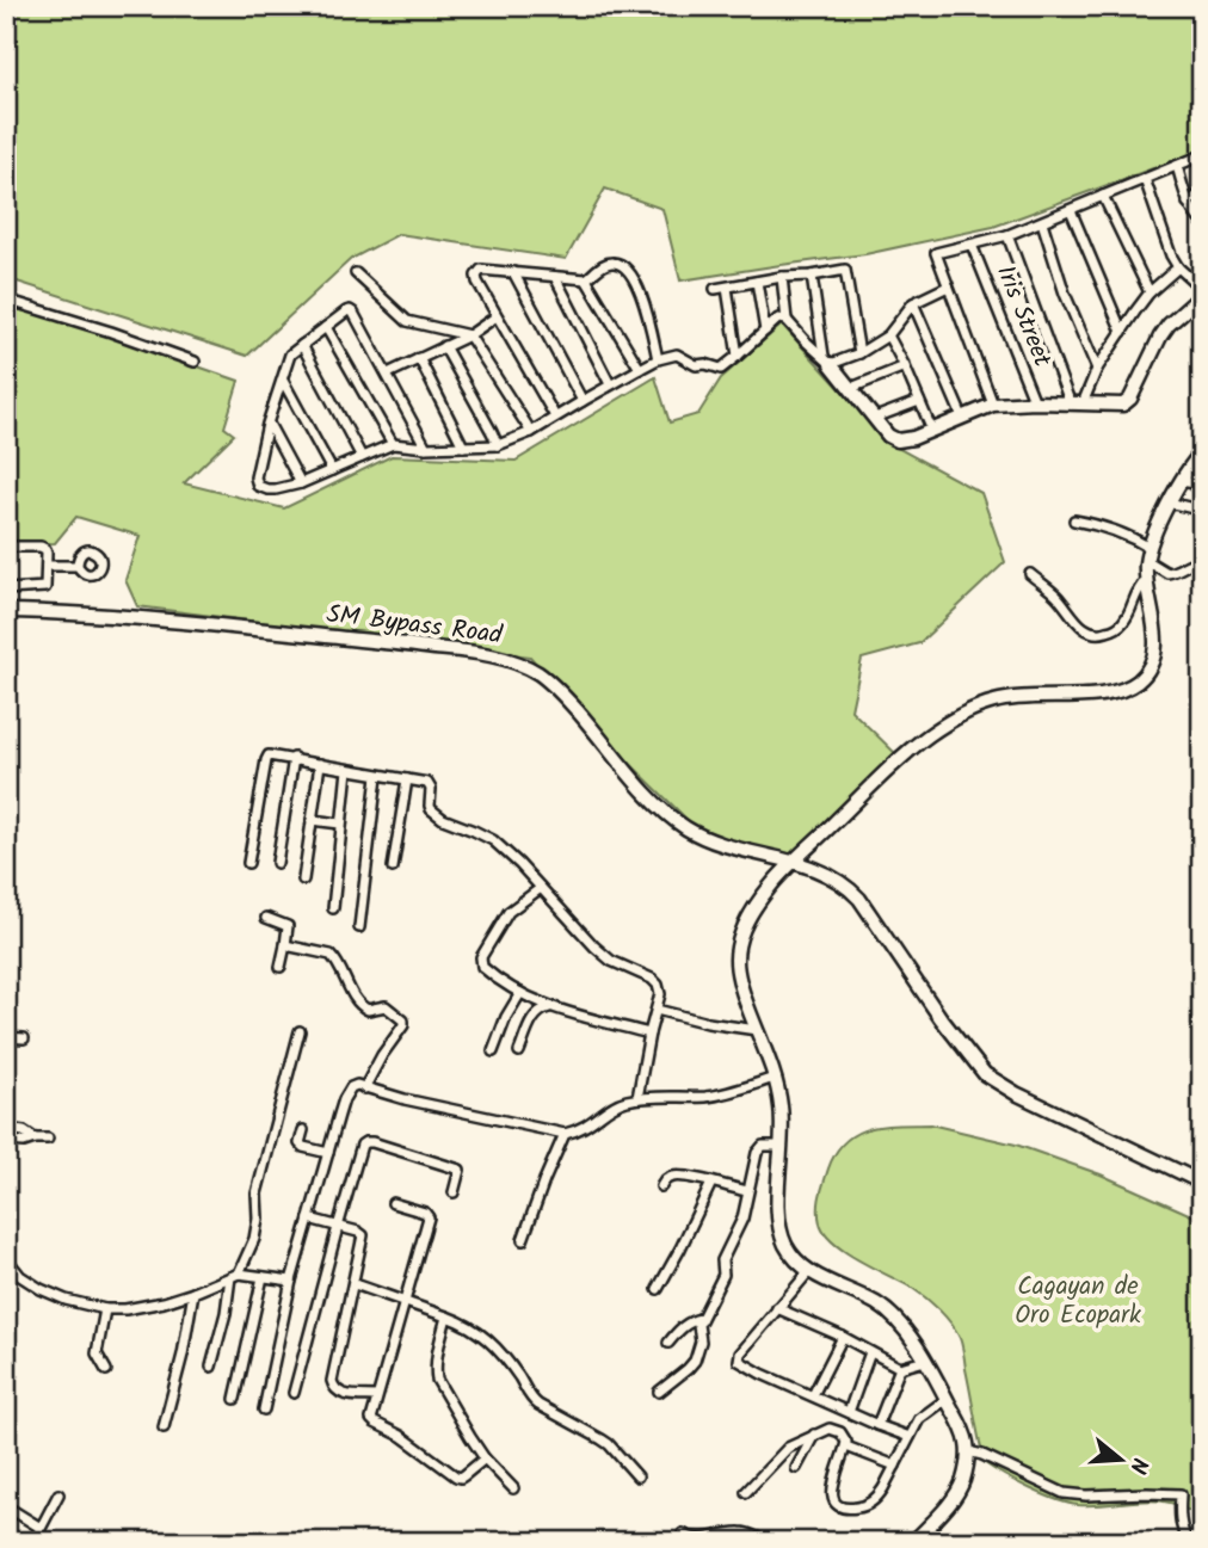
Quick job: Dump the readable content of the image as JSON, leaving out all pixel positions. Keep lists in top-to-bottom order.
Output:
{
  "streets": {
    "street": ["Iris Street", "SM Bypass Road"]
  },
  "parks": ["Cagayan de Oro Ecopark"],
  "north": "right"
}
